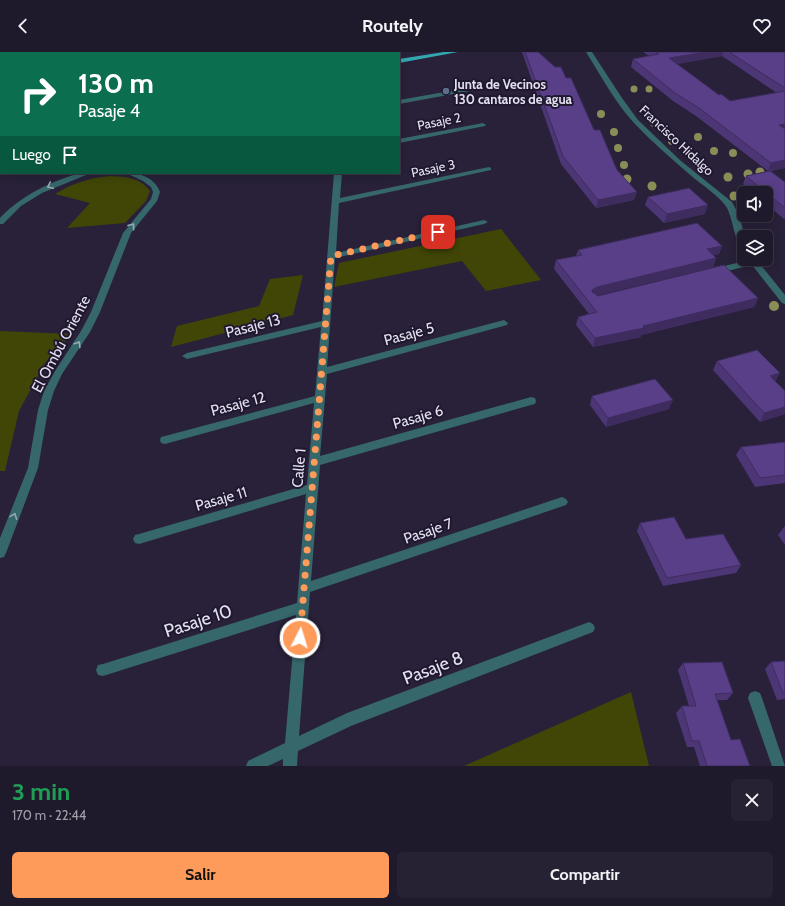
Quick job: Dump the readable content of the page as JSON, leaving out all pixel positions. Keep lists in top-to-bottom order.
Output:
{
  "streets": {
    "street": [
      "Pasaje 2",
      "Francisco Hidalgo",
      "Pasaje 3",
      "Pasaje 13",
      "Pasaje 5",
      "El Ombú Oriente",
      "Pasaje 12",
      "Pasaje 6",
      "Calle 1",
      "Pasaje 11",
      "Pasaje 7",
      "Pasaje 10",
      "Pasaje 8"
    ]
  },
  "crossings": [
    ["Pasaje 3", "Calle 1"],
    ["Pasaje 13", "Calle 1"],
    ["Pasaje 5", "Calle 1"],
    ["Pasaje 12", "Calle 1"],
    ["Pasaje 6", "Calle 1"],
    ["Calle 1", "Pasaje 11"],
    ["Calle 1", "Pasaje 7"],
    ["Calle 1", "Pasaje 10"],
    ["Calle 1", "Pasaje 8"]
  ],
  "one_way": ["El Ombú Oriente"],
  "places": ["Junta de Vecinos 130 cantaros de agua"],
  "page": {
    "header": "Routely",
    "turn": ["130 m", "Pasaje 4"],
    "then": "Luego",
    "heading": ["3 min", "170 m · 22:44"],
    "buttons": ["Salir", "Compartir"]
  }
}
